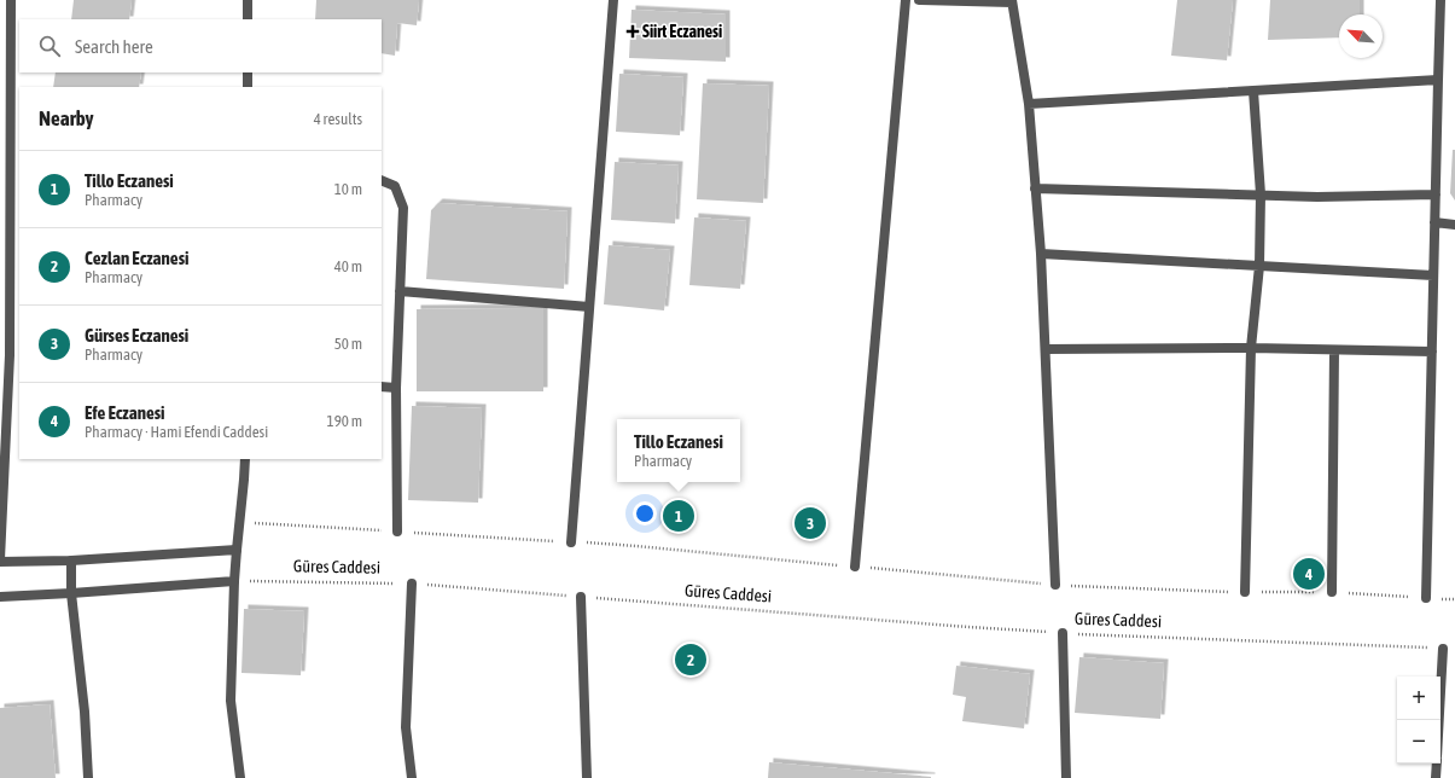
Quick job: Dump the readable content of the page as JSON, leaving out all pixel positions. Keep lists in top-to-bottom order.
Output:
{
  "streets": {
    "path": ["Güres Caddesi"]
  },
  "places": {
    "health": ["Siirt Eczanesi"]
  },
  "north": "top left",
  "page": {
    "search": "Search here",
    "heading": ["Nearby", "4 results"],
    "list": [
      {
        "mark": "1",
        "name": "Tillo Eczanesi",
        "note": "Pharmacy",
        "value": "10 m"
      },
      {
        "mark": "2",
        "name": "Cezlan Eczanesi",
        "note": "Pharmacy",
        "value": "40 m"
      },
      {
        "mark": "3",
        "name": "Gürses Eczanesi",
        "note": "Pharmacy",
        "value": "50 m"
      },
      {
        "mark": "4",
        "name": "Efe Eczanesi",
        "note": "Pharmacy · Hami Efendi Caddesi",
        "value": "190 m"
      }
    ],
    "popup": ["Tillo Eczanesi", "Pharmacy"],
    "pins": [
      "1",
      "3",
      "4",
      "2"
    ],
    "map_buttons": ["+", "−"]
  }
}
